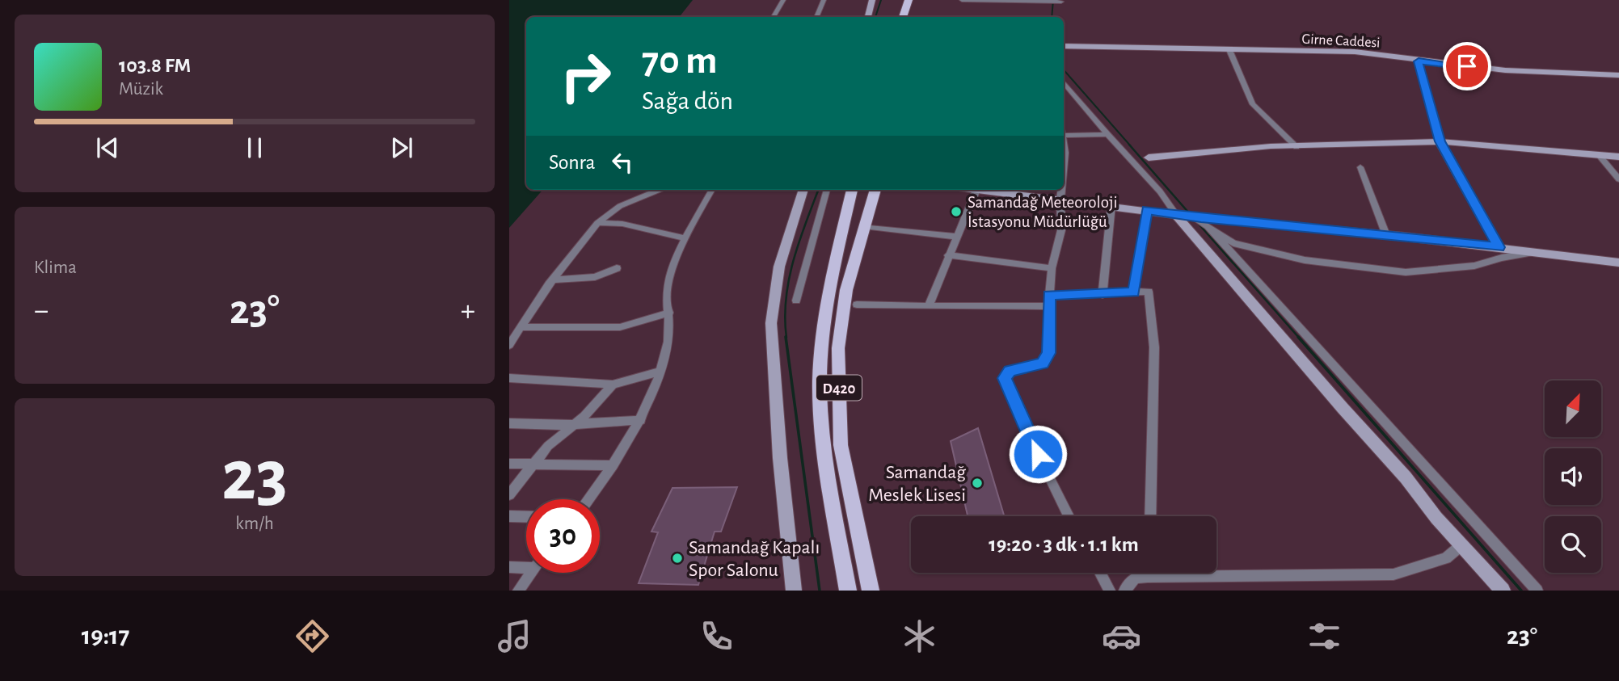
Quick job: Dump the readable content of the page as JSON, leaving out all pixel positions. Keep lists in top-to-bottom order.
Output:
{
  "streets": {
    "main road": ["D420"],
    "street": ["Girne Caddesi"]
  },
  "places": ["Samandağ Meteoroloji İstasyonu Müdürlüğü", "Samandağ Meslek Lisesi", "Samandağ Kapalı Spor Salonu"],
  "north": "top right",
  "page": {
    "turn": ["70 m", "Sağa dön"],
    "song": ["103.8 FM", "Müzik"],
    "then": "Sonra",
    "tile": [
      "Klima",
      ["23", "km/h"]
    ],
    "heat": ["−", "23°", "+"],
    "limit": "30",
    "trip": "19:20 · 3 dk · 1.1 km",
    "tabs": ["19:17", "23°"]
  }
}
